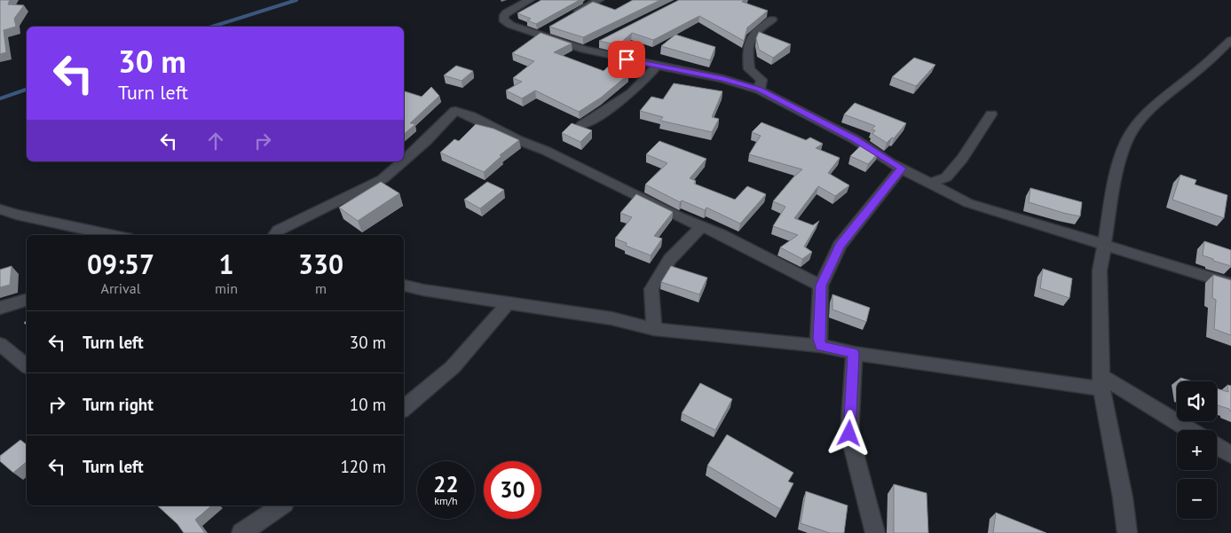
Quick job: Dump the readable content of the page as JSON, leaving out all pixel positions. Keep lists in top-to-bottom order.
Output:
{
  "page": {
    "turn": ["30 m", "Turn left"],
    "eta": [
      "09:57",
      "Arrival",
      "1",
      "min",
      "330",
      "m"
    ],
    "list": [
      {
        "name": "Turn left",
        "value": "30 m"
      },
      {
        "name": "Turn right",
        "value": "10 m"
      },
      {
        "name": "Turn left",
        "value": "120 m"
      }
    ],
    "map_buttons": ["+", "−"],
    "speed": "22 km/h",
    "limit": "30"
  }
}
